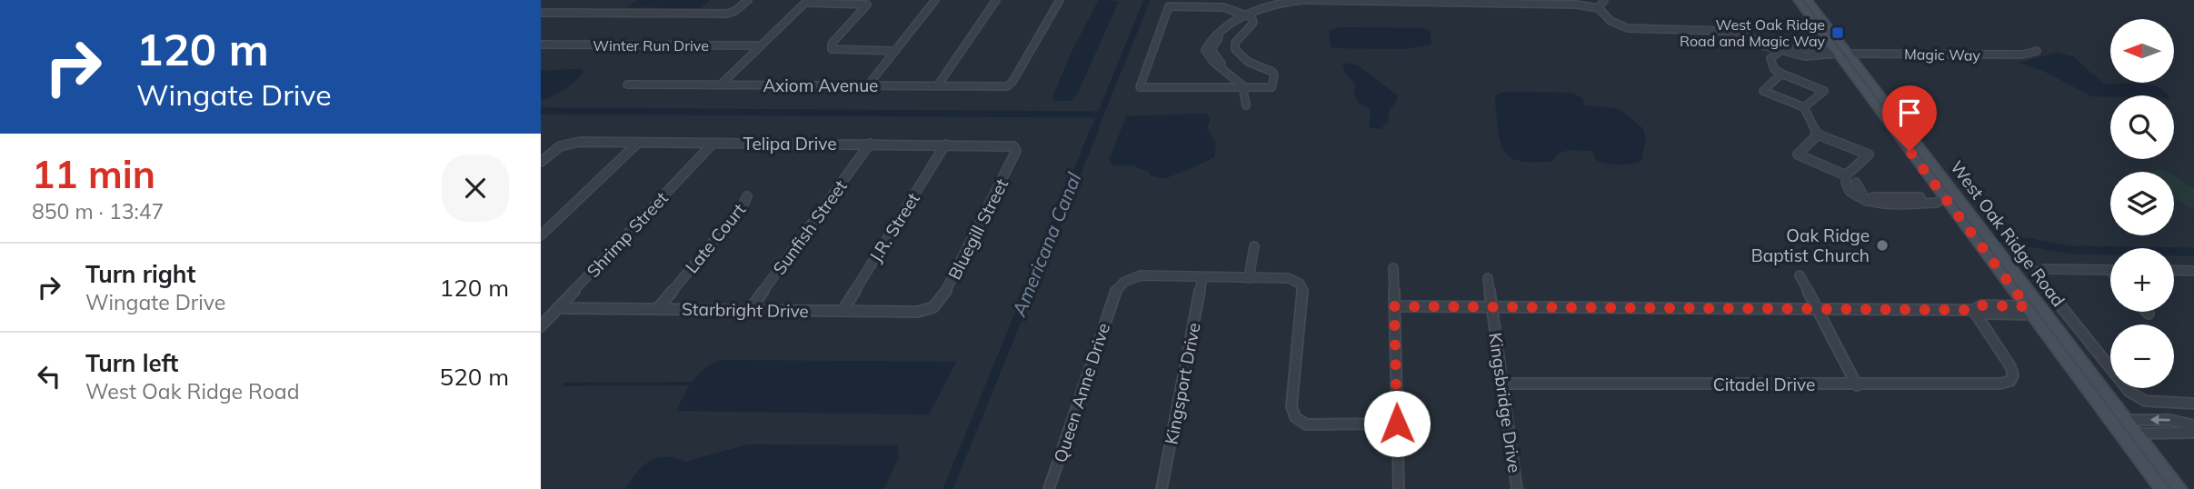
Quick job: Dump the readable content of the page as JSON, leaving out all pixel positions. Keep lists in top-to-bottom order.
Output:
{
  "streets": {
    "street": [
      "Winter Run Drive",
      "Magic Way",
      "Axiom Avenue",
      "Telipa Drive",
      "Sunfish Street",
      "J.R. Street",
      "Bluegill Street",
      "West Oak Ridge Road",
      "Shrimp Street",
      "Late Court",
      "Starbright Drive",
      "Kingsport Drive",
      "Citadel Drive",
      "Queen Anne Drive",
      "Kingsbridge Drive"
    ]
  },
  "crossings": [
    ["Magic Way", "West Oak Ridge Road"],
    ["Telipa Drive", "Sunfish Street"],
    ["Telipa Drive", "J.R. Street"],
    ["Telipa Drive", "Bluegill Street"],
    ["Telipa Drive", "Shrimp Street"],
    ["Sunfish Street", "Starbright Drive"],
    ["J.R. Street", "Starbright Drive"],
    ["Bluegill Street", "Starbright Drive"],
    ["Shrimp Street", "Starbright Drive"],
    ["Late Court", "Starbright Drive"],
    ["Kingsport Drive", "Queen Anne Drive"],
    ["Citadel Drive", "Kingsbridge Drive"]
  ],
  "water": ["Americana Canal"],
  "places": {
    "transit": ["West Oak Ridge Road and Magic Way"],
    "other": ["Oak Ridge Baptist Church"]
  },
  "north": "left",
  "page": {
    "turn": ["120 m", "Wingate Drive"],
    "map_buttons": ["+", "−"],
    "heading": ["11 min", "850 m · 13:47"],
    "list": [
      {
        "name": "Turn right",
        "note": "Wingate Drive",
        "value": "120 m"
      },
      {
        "name": "Turn left",
        "note": "West Oak Ridge Road",
        "value": "520 m"
      }
    ]
  }
}
